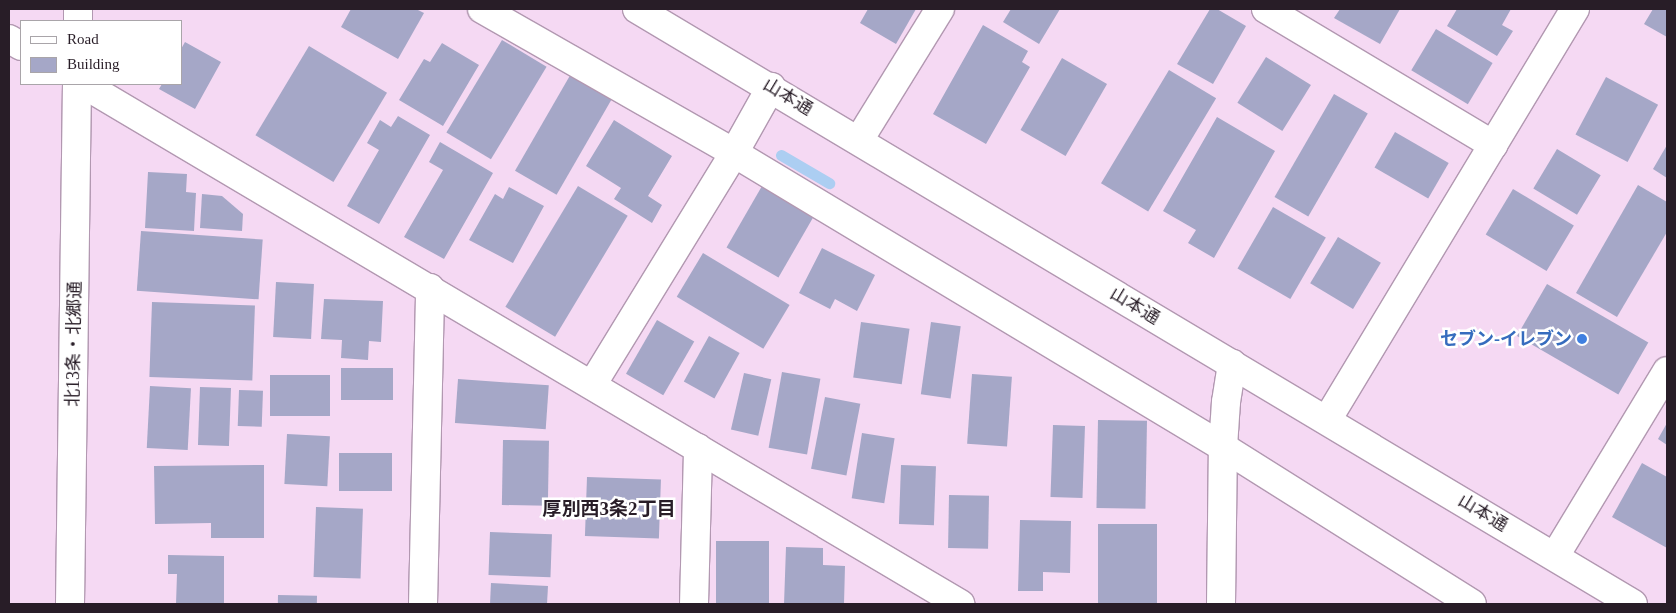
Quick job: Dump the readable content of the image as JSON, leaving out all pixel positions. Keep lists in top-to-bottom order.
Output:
{
  "streets": {
    "street": ["山本通", "北13条・北郷通"]
  },
  "districts": ["厚別西3条2丁目"],
  "places": ["セブン-イレブン"],
  "legend": ["Road", "Building"]
}
